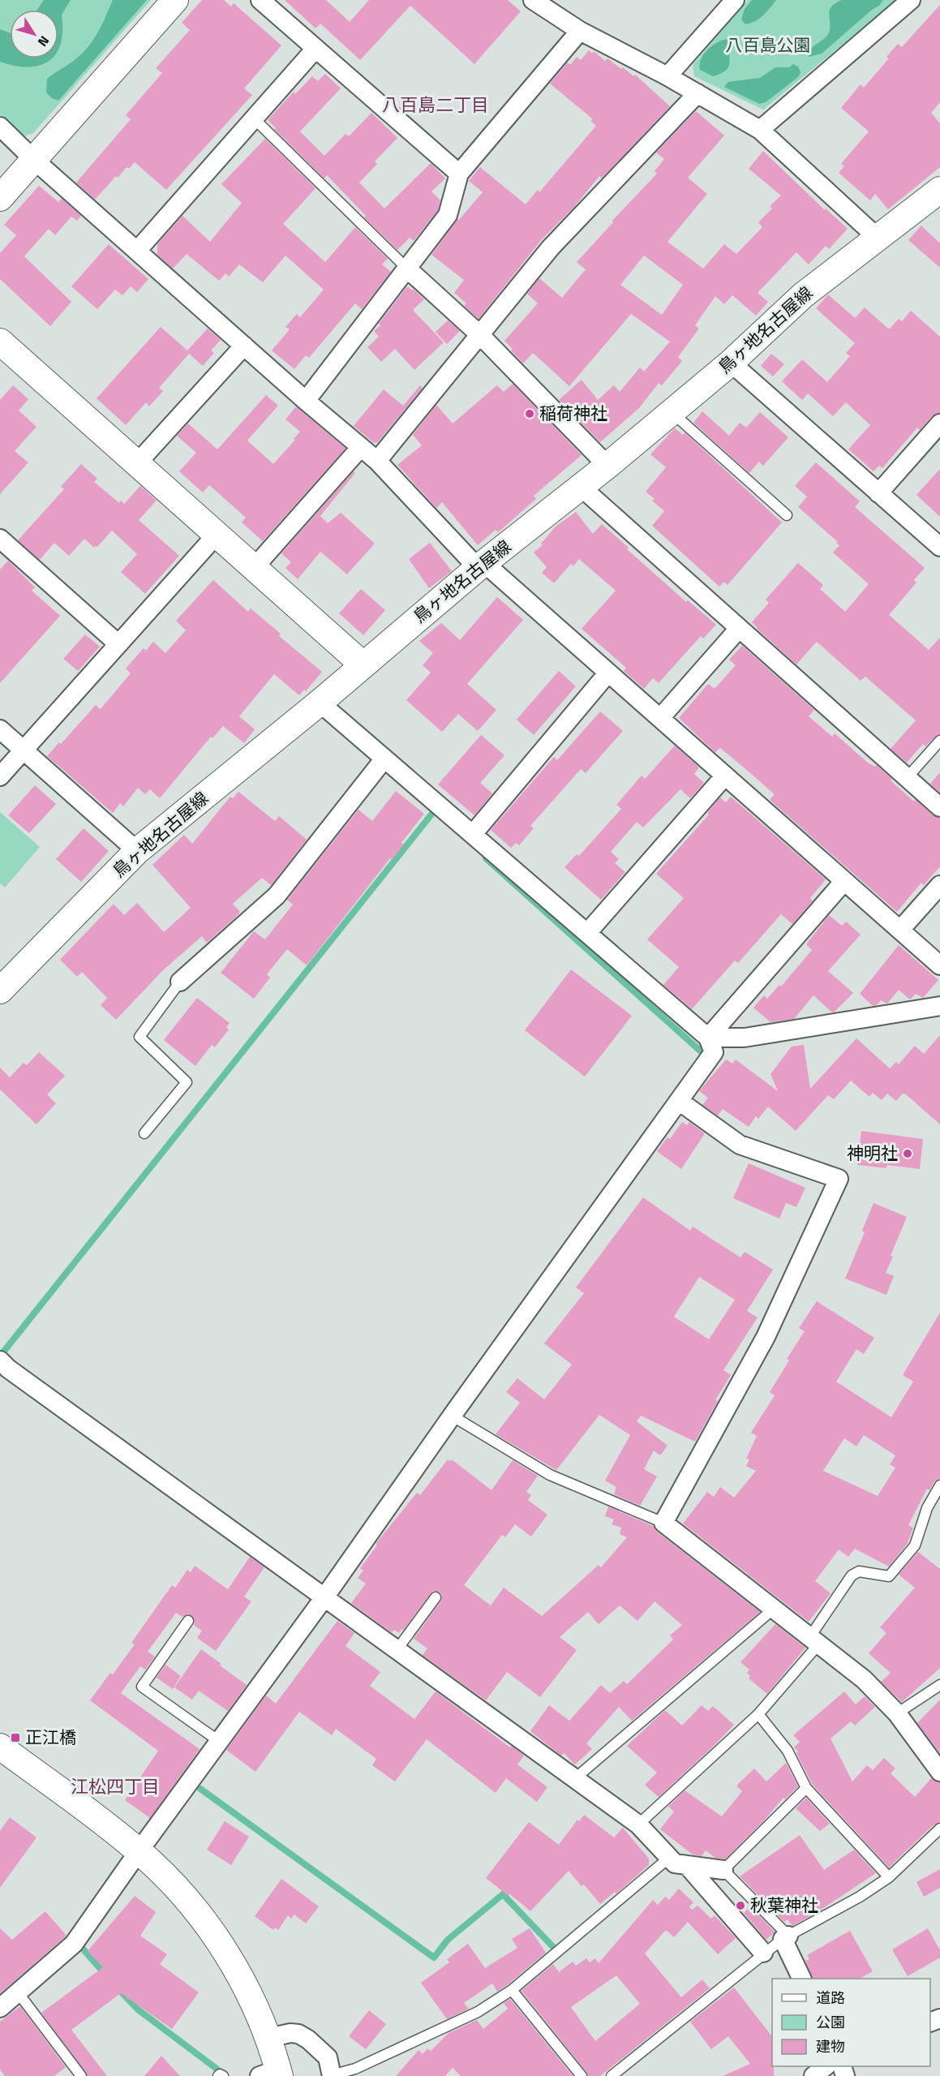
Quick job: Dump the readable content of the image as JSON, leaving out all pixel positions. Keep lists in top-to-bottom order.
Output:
{
  "streets": {
    "main road": ["鳥ヶ地名古屋線"]
  },
  "districts": ["八百島二丁目", "江松四丁目"],
  "parks": ["八百島公園"],
  "places": {
    "other": ["稲荷神社", "神明社", "秋葉神社"],
    "transit": ["正江橋"]
  },
  "legend": ["道路", "公園", "建物"],
  "north": "bottom right"
}
